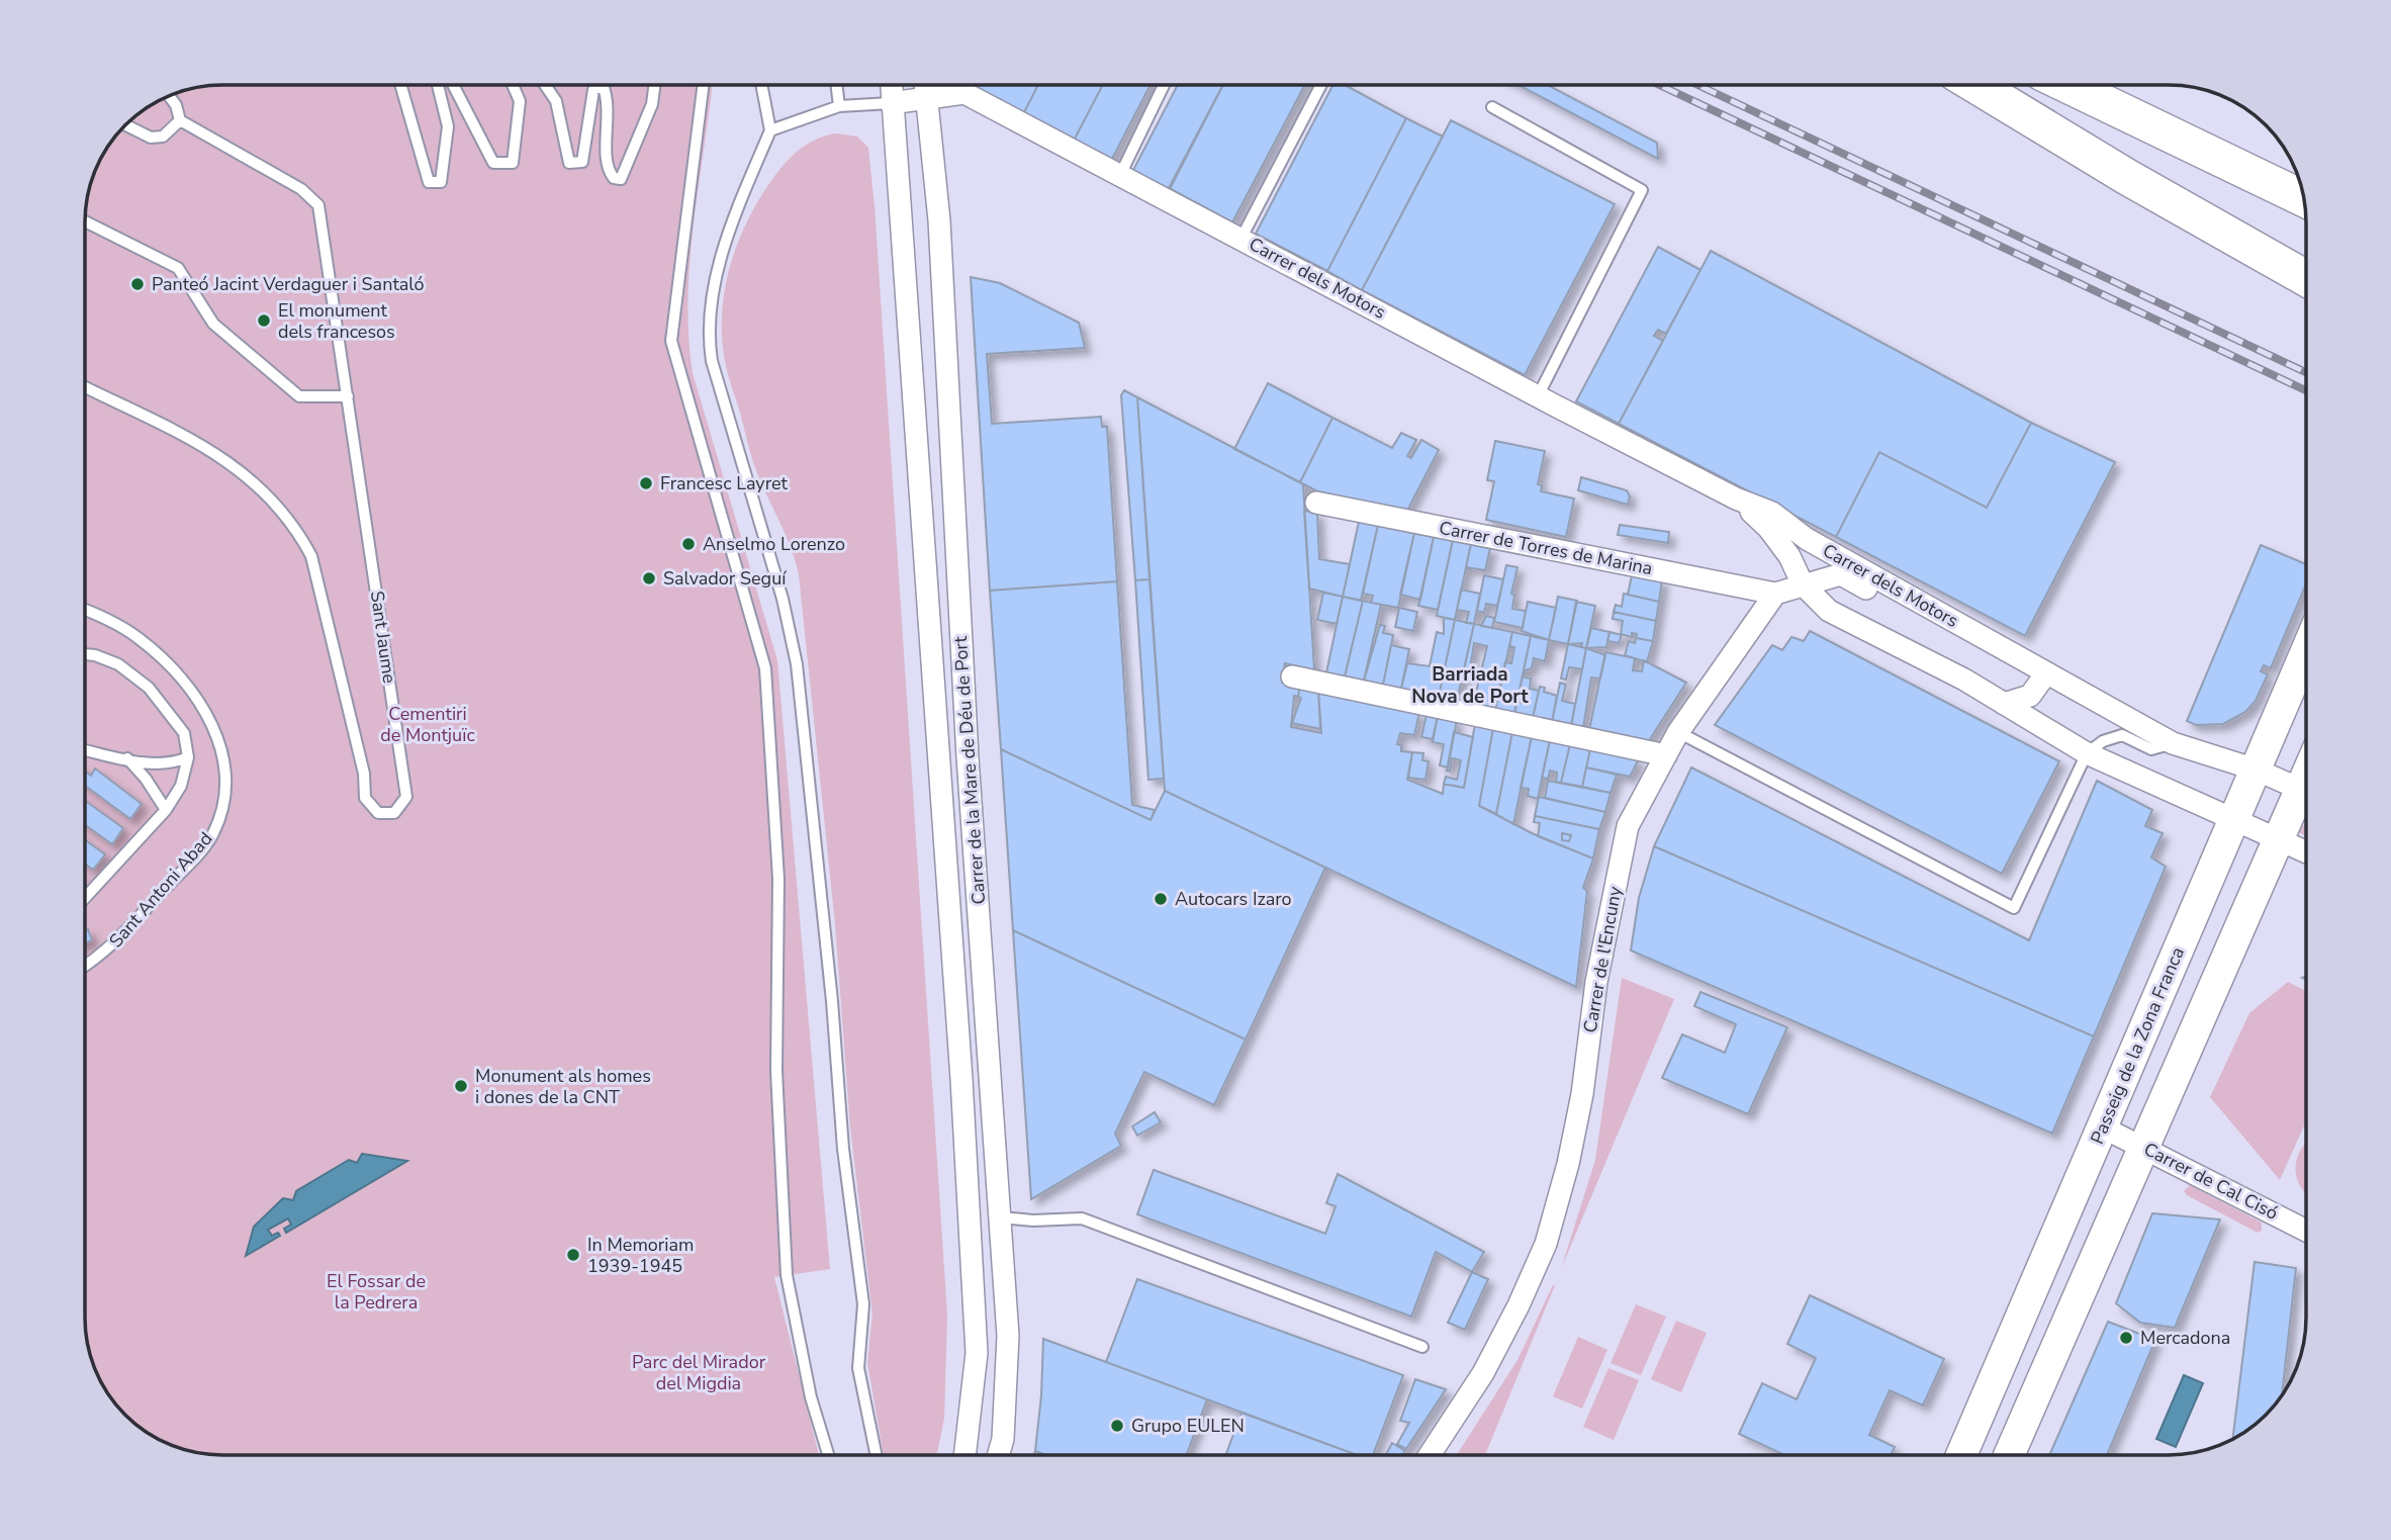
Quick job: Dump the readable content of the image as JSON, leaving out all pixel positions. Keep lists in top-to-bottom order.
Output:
{
  "streets": {
    "main road": ["Passeig de la Zona Franca"],
    "street": [
      "Carrer dels Motors",
      "Carrer de Torres de Marina",
      "Carrer de la Mare de Déu de Port",
      "Carrer de l'Encuny",
      "Carrer de Cal Cisó"
    ],
    "lane": ["Sant Jaume", "Sant Antoni Abad"]
  },
  "crossings": [
    ["Carrer dels Motors", "Carrer de la Mare de Déu de Port"],
    ["Carrer dels Motors", "Passeig de la Zona Franca"],
    ["Carrer de Torres de Marina", "Carrer de l'Encuny"],
    ["Passeig de la Zona Franca", "Carrer de Cal Cisó"]
  ],
  "districts": ["Barriada Nova de Port"],
  "parks": ["Cementiri de Montjuïc", "El Fossar de la Pedrera", "Parc del Mirador del Migdia"],
  "places": [
    "Panteó Jacint Verdaguer i Santaló",
    "El monument dels francesos",
    "Francesc Layret",
    "Anselmo Lorenzo",
    "Salvador Seguí",
    "Autocars Izaro",
    "Monument als homes i dones de la CNT",
    "In Memoriam 1939-1945",
    "Mercadona",
    "Grupo EULEN"
  ]
}
